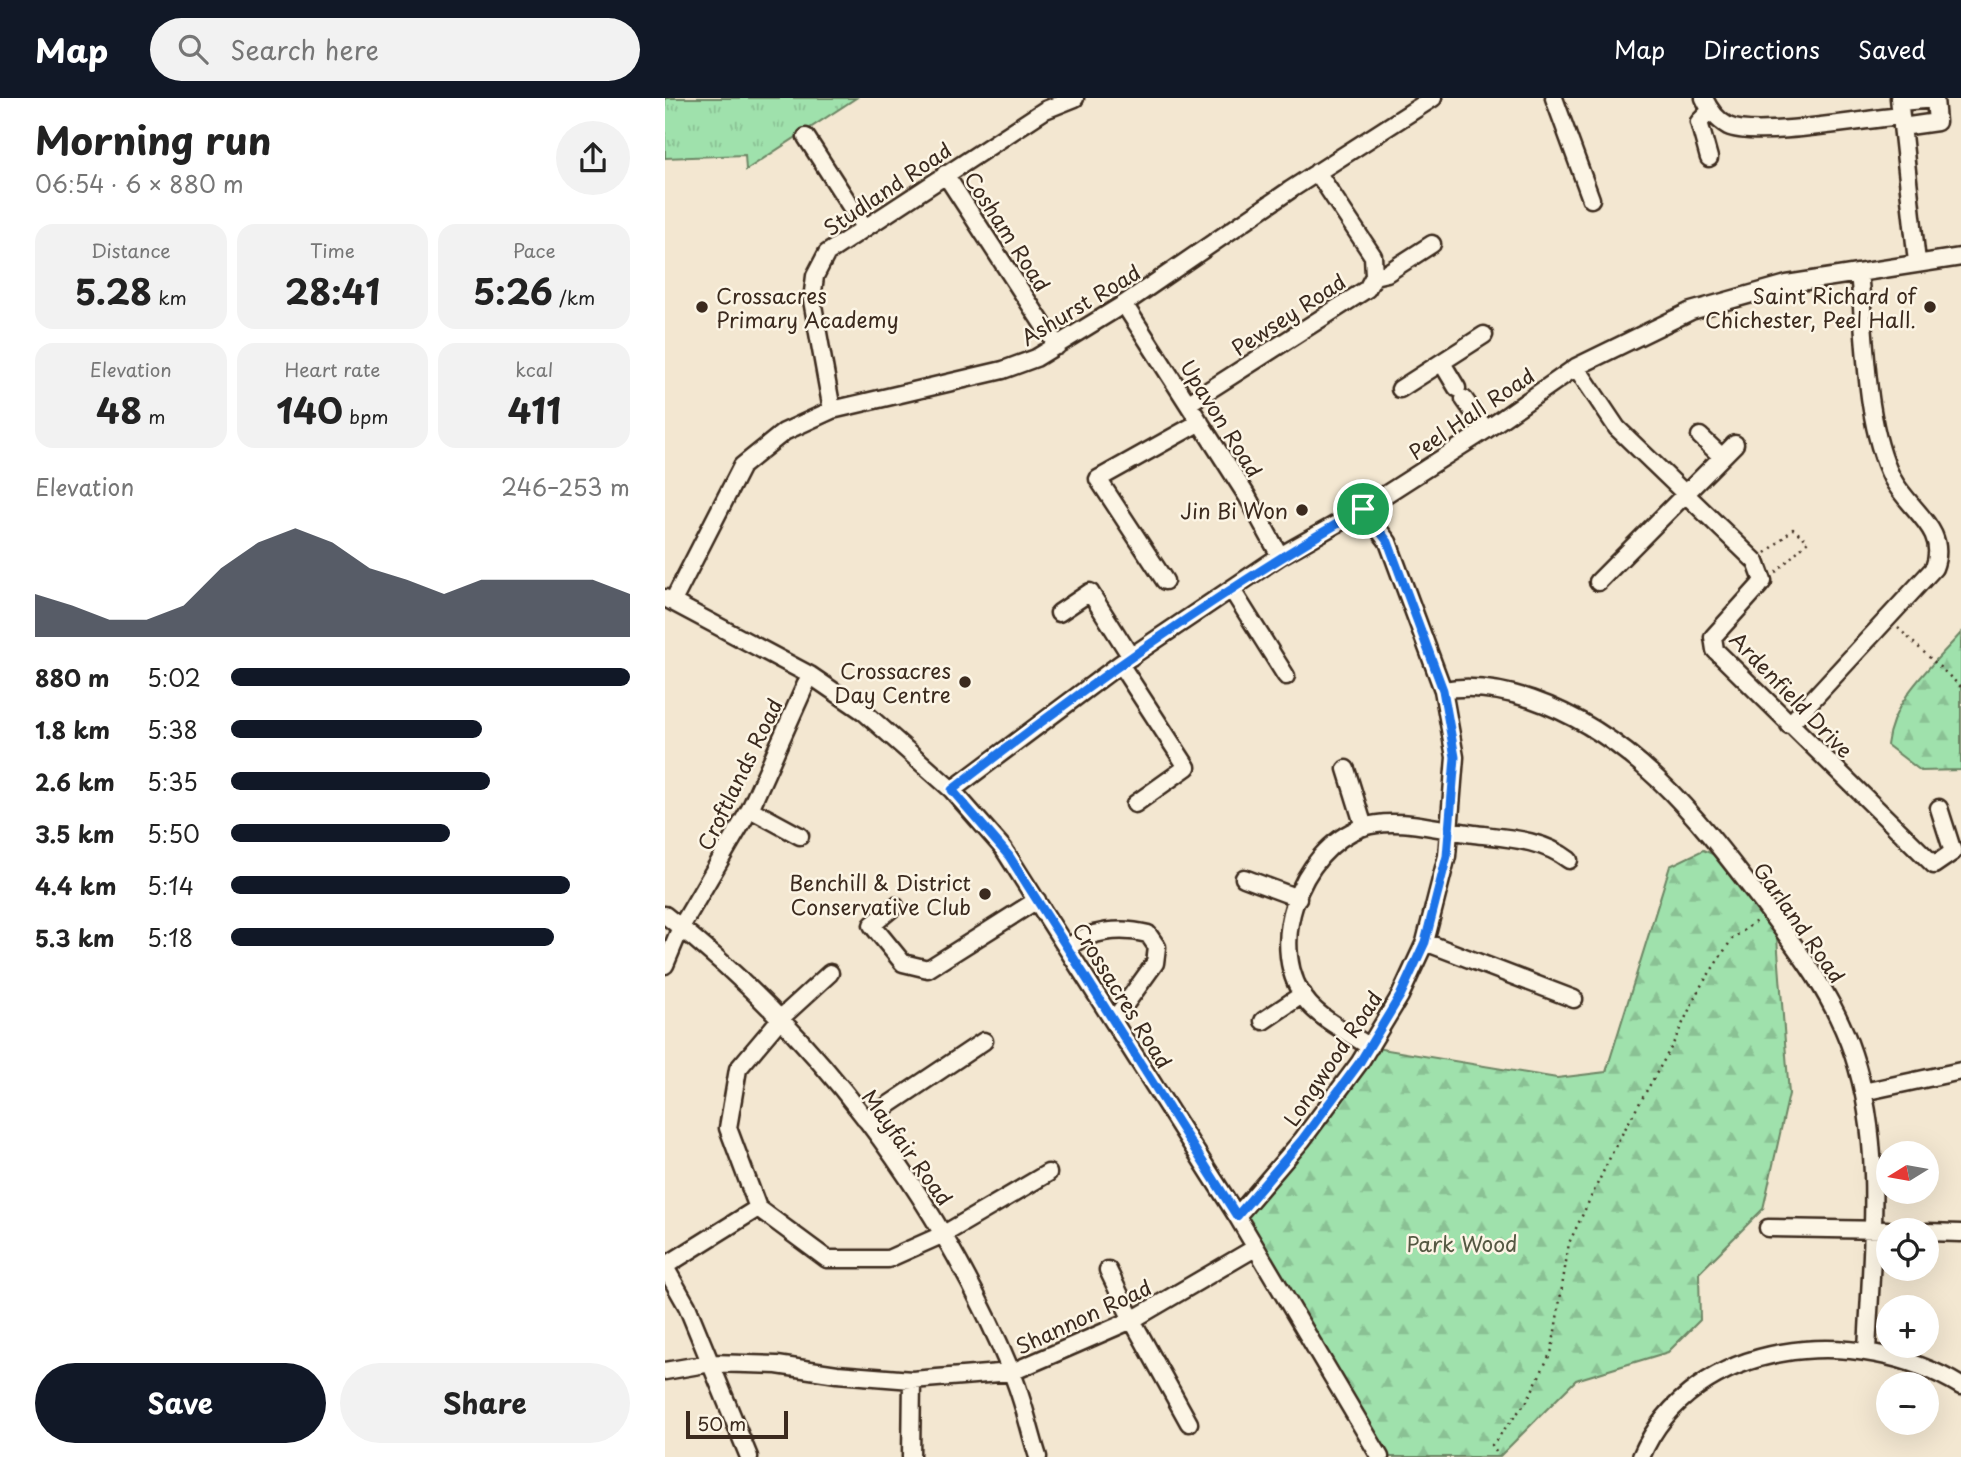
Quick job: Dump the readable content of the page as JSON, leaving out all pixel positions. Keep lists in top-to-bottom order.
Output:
{
  "streets": {
    "street": [
      "Studland Road",
      "Cosham Road",
      "Ashurst Road",
      "Pewsey Road",
      "Peel Hall Road",
      "Upavon Road",
      "Ardenfield Drive",
      "Croftlands Road",
      "Garland Road",
      "Crossacres Road",
      "Longwood Road",
      "Mayfair Road",
      "Shannon Road"
    ]
  },
  "crossings": [
    ["Studland Road", "Cosham Road"],
    ["Studland Road", "Ashurst Road"],
    ["Cosham Road", "Ashurst Road"],
    ["Ashurst Road", "Pewsey Road"],
    ["Ashurst Road", "Upavon Road"],
    ["Ashurst Road", "Crossacres Road"],
    ["Pewsey Road", "Upavon Road"],
    ["Peel Hall Road", "Upavon Road"],
    ["Peel Hall Road", "Crossacres Road"],
    ["Peel Hall Road", "Longwood Road"],
    ["Croftlands Road", "Crossacres Road"],
    ["Croftlands Road", "Mayfair Road"],
    ["Garland Road", "Longwood Road"],
    ["Crossacres Road", "Longwood Road"],
    ["Crossacres Road", "Shannon Road"],
    ["Mayfair Road", "Shannon Road"]
  ],
  "parks": ["Park Wood"],
  "places": [
    "Crossacres Primary Academy",
    "Saint Richard of Chichester, Peel Hall.",
    "Jin Bi Won",
    "Crossacres Day Centre",
    "Benchill & District Conservative Club"
  ],
  "scale_bar": "50 m",
  "north": "left",
  "page": {
    "header": "Map",
    "search": "Search here",
    "nav": ["Map", "Directions", "Saved"],
    "heading": ["Morning run", "06:54 · 6 × 880 m"],
    "stats": [
      ["Distance", "5.28 km"],
      ["Time", "28:41"],
      ["Pace", "5:26 /km"],
      ["Elevation", "48 m"],
      ["Heart rate", "140 bpm"],
      ["kcal", "411"]
    ],
    "chart": ["Elevation", "246–253 m"],
    "list": [
      {
        "name": "880 m",
        "note": "5:02"
      },
      {
        "name": "1.8 km",
        "note": "5:38"
      },
      {
        "name": "2.6 km",
        "note": "5:35"
      },
      {
        "name": "3.5 km",
        "note": "5:50"
      },
      {
        "name": "4.4 km",
        "note": "5:14"
      },
      {
        "name": "5.3 km",
        "note": "5:18"
      }
    ],
    "map_buttons": ["+", "−"],
    "buttons": ["Save", "Share"],
    "scale": "50 m"
  }
}
